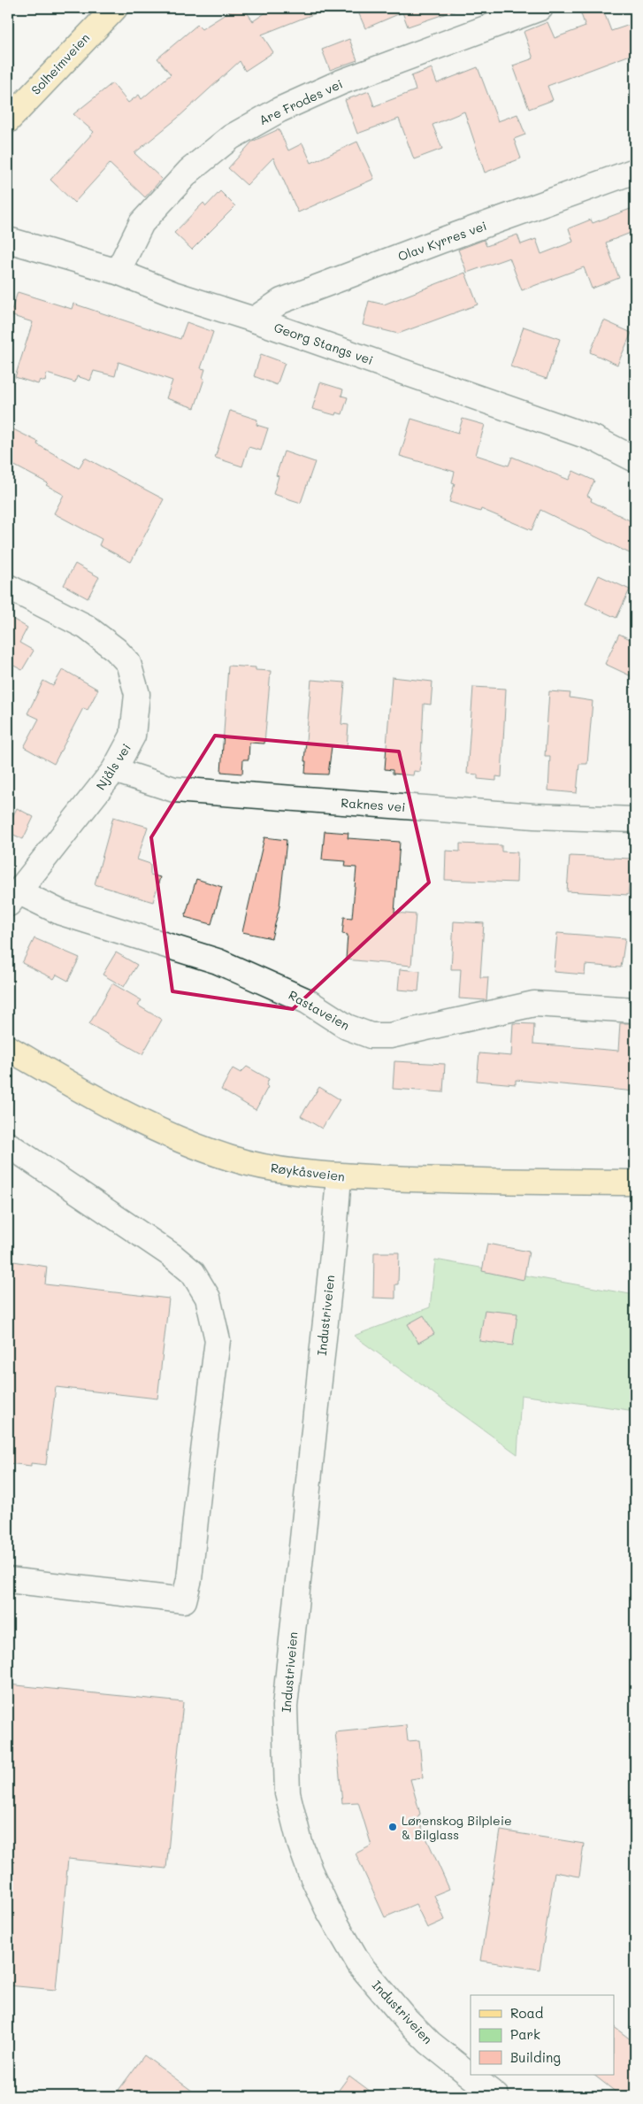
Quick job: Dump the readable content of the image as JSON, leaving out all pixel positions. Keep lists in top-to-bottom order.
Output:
{
  "streets": {
    "main road": ["Solheimveien", "Røykåsveien"],
    "street": [
      "Are Frodes vei",
      "Olav Kyrres vei",
      "Georg Stangs vei",
      "Njåls vei",
      "Raknes vei",
      "Rastaveien",
      "Industriveien"
    ]
  },
  "crossings": [
    ["Are Frodes vei", "Georg Stangs vei"],
    ["Olav Kyrres vei", "Georg Stangs vei"],
    ["Njåls vei", "Raknes vei"],
    ["Njåls vei", "Rastaveien"],
    ["Røykåsveien", "Industriveien"]
  ],
  "places": ["Lørenskog Bilpleie & Bilglass"],
  "legend": ["Road", "Park", "Building"]
}
